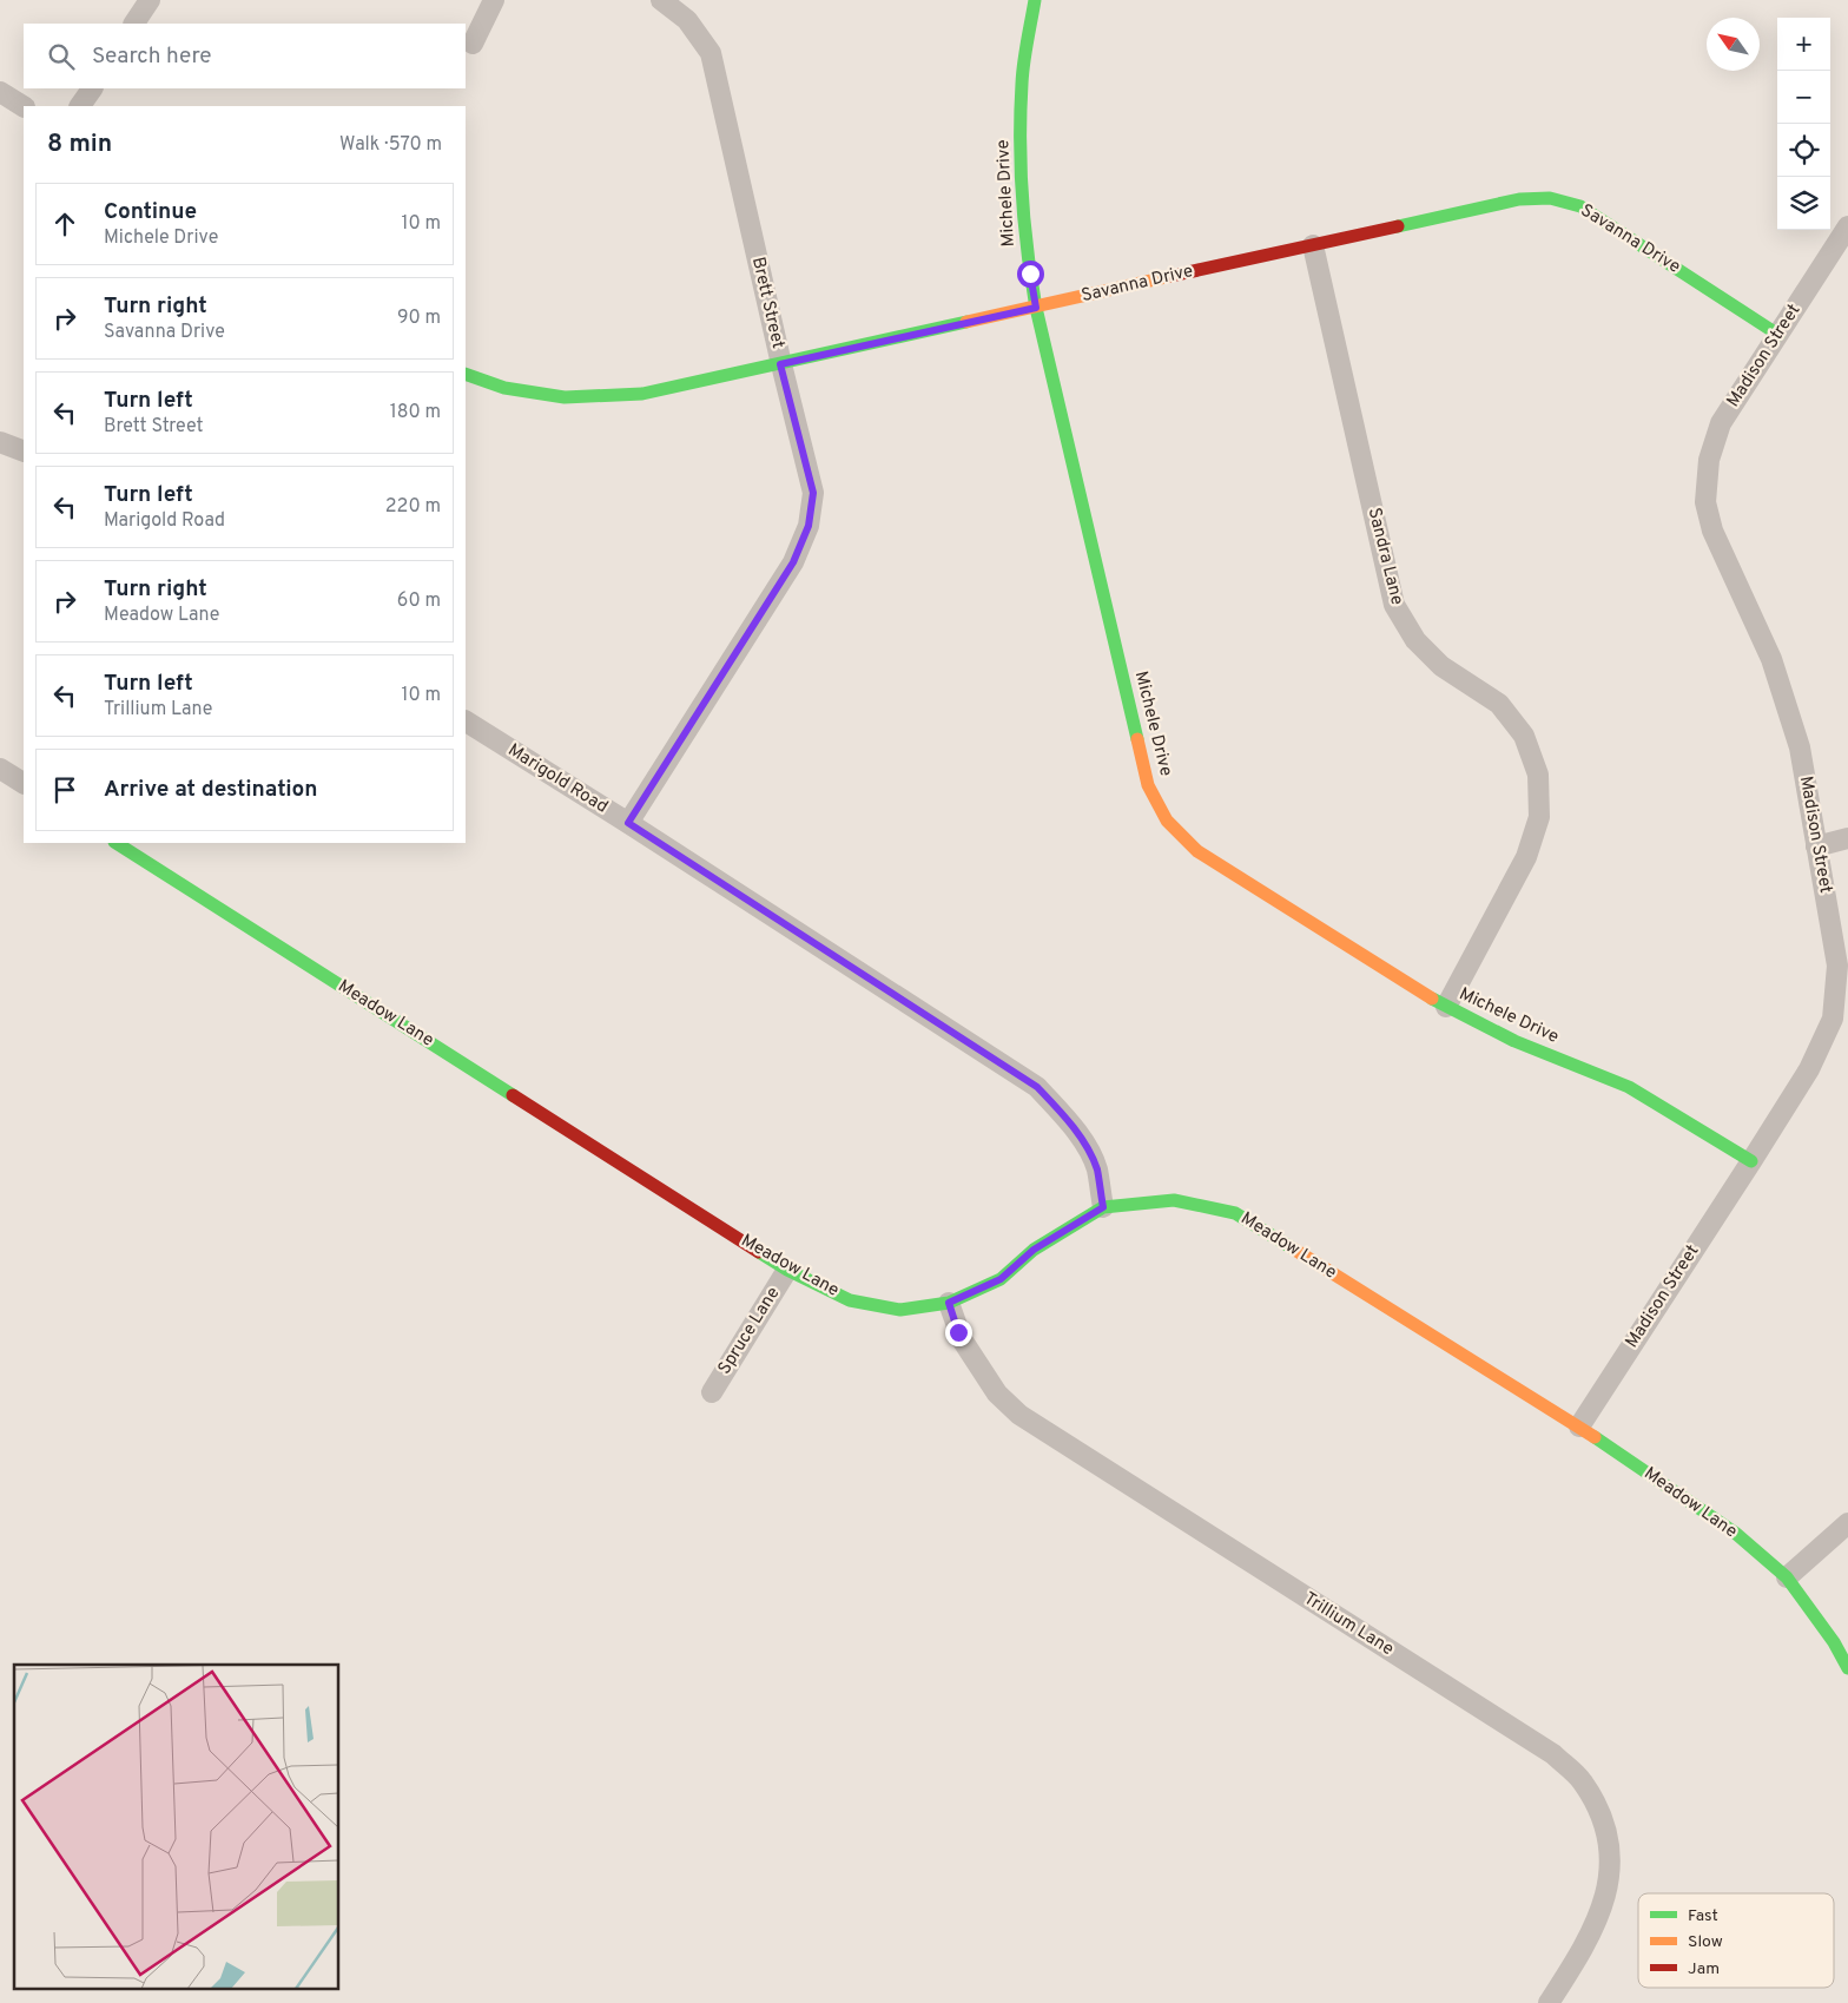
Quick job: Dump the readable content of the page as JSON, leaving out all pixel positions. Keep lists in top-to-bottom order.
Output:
{
  "streets": {
    "street": [
      "Michele Drive",
      "Savanna Drive",
      "Brett Street",
      "Madison Street",
      "Sandra Lane",
      "Marigold Road",
      "Meadow Lane",
      "Spruce Lane",
      "Trillium Lane"
    ]
  },
  "crossings": [
    ["Michele Drive", "Savanna Drive"],
    ["Michele Drive", "Madison Street"],
    ["Michele Drive", "Sandra Lane"],
    ["Savanna Drive", "Brett Street"],
    ["Savanna Drive", "Madison Street"],
    ["Savanna Drive", "Sandra Lane"],
    ["Brett Street", "Marigold Road"],
    ["Madison Street", "Meadow Lane"],
    ["Marigold Road", "Meadow Lane"],
    ["Meadow Lane", "Spruce Lane"],
    ["Meadow Lane", "Trillium Lane"]
  ],
  "legend": ["Fast", "Slow", "Jam"],
  "north": "top left",
  "page": {
    "map_buttons": ["+", "−"],
    "search": "Search here",
    "heading": ["8 min", "Walk · 570 m"],
    "list": [
      ["Continue", "Michele Drive", "10 m"],
      ["Turn right", "Savanna Drive", "90 m"],
      ["Turn left", "Brett Street", "180 m"],
      ["Turn left", "Marigold Road", "220 m"],
      ["Turn right", "Meadow Lane", "60 m"],
      ["Turn left", "Trillium Lane", "10 m"],
      "Arrive at destination"
    ]
  }
}
